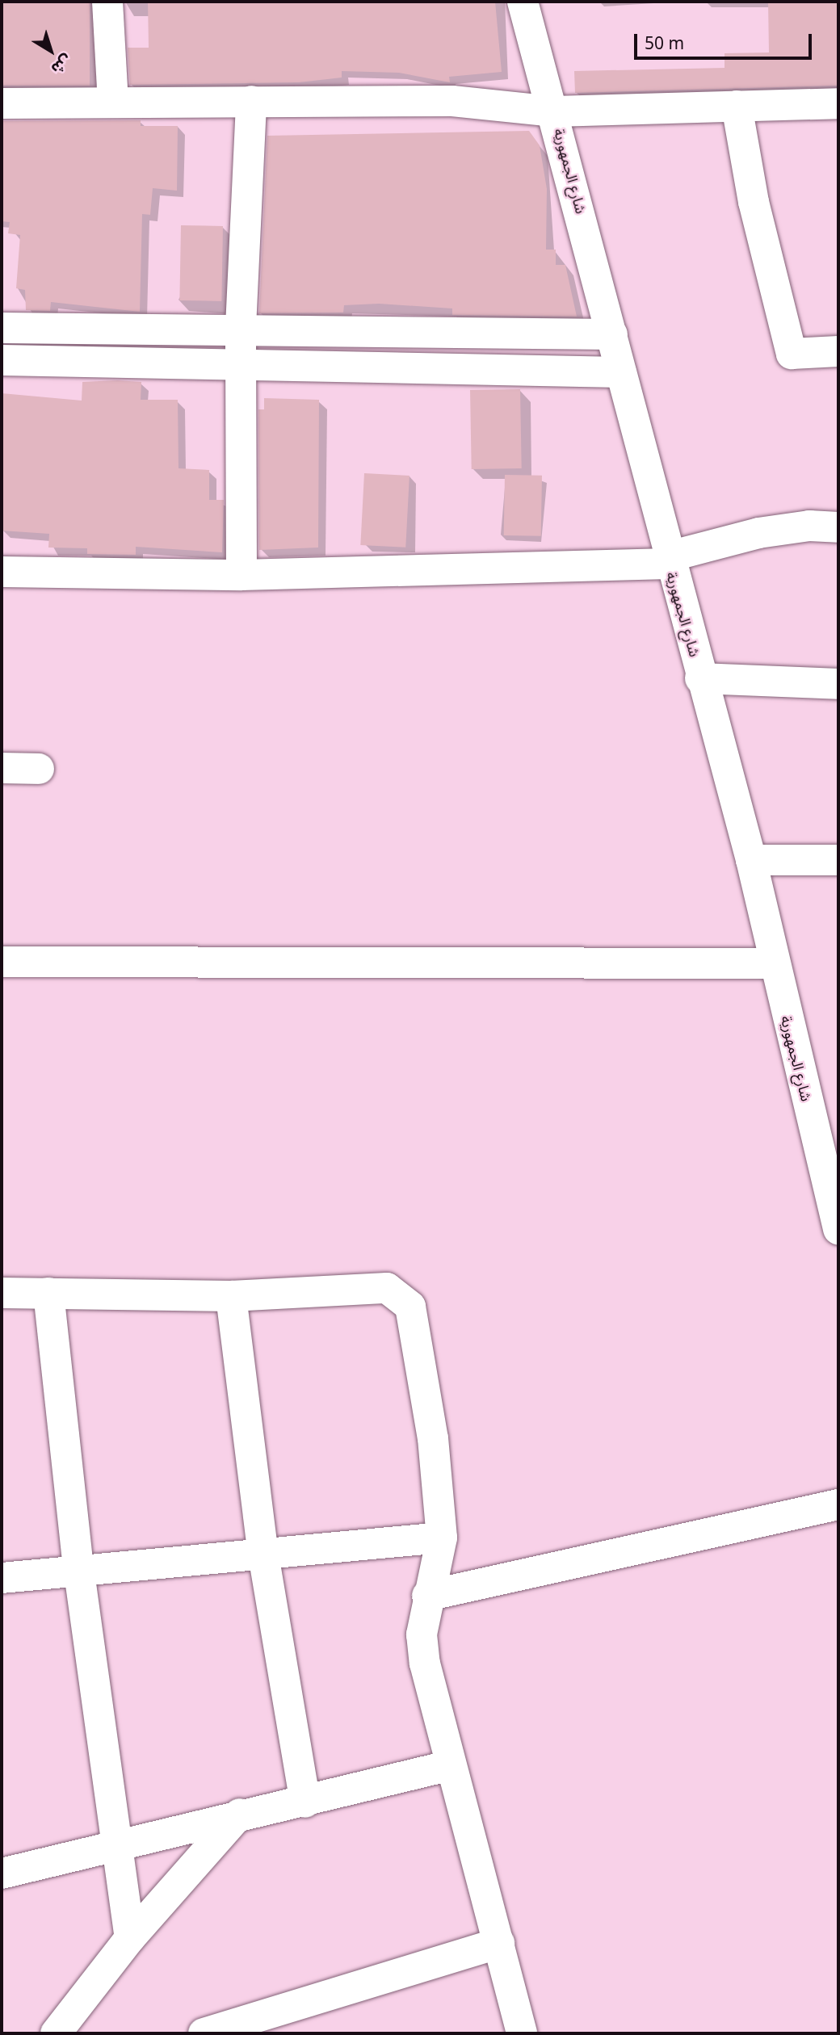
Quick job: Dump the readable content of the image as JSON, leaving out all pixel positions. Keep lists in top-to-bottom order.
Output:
{
  "streets": {
    "street": ["شارع الجمهورية"]
  },
  "scale_bar": "50 m",
  "north": "bottom right"
}
